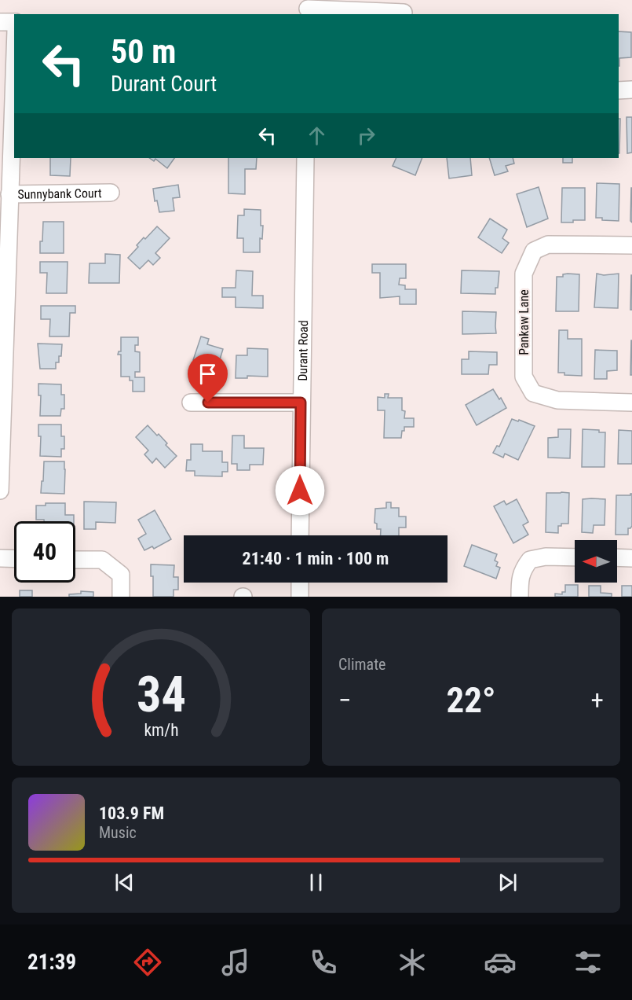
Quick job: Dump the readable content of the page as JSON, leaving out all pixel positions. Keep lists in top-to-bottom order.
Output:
{
  "streets": {
    "street": ["Sunnybank Court", "Pankaw Lane", "Durant Road"]
  },
  "north": "left",
  "page": {
    "turn": ["50 m", "Durant Court"],
    "limit": "40",
    "trip": "21:40 · 1 min · 100 m",
    "tile": "Climate",
    "heat": ["−", "22°", "+"],
    "song": ["103.9 FM", "Music"],
    "tabs": "21:39",
    "gauge": ["34", "km/h"]
  }
}
